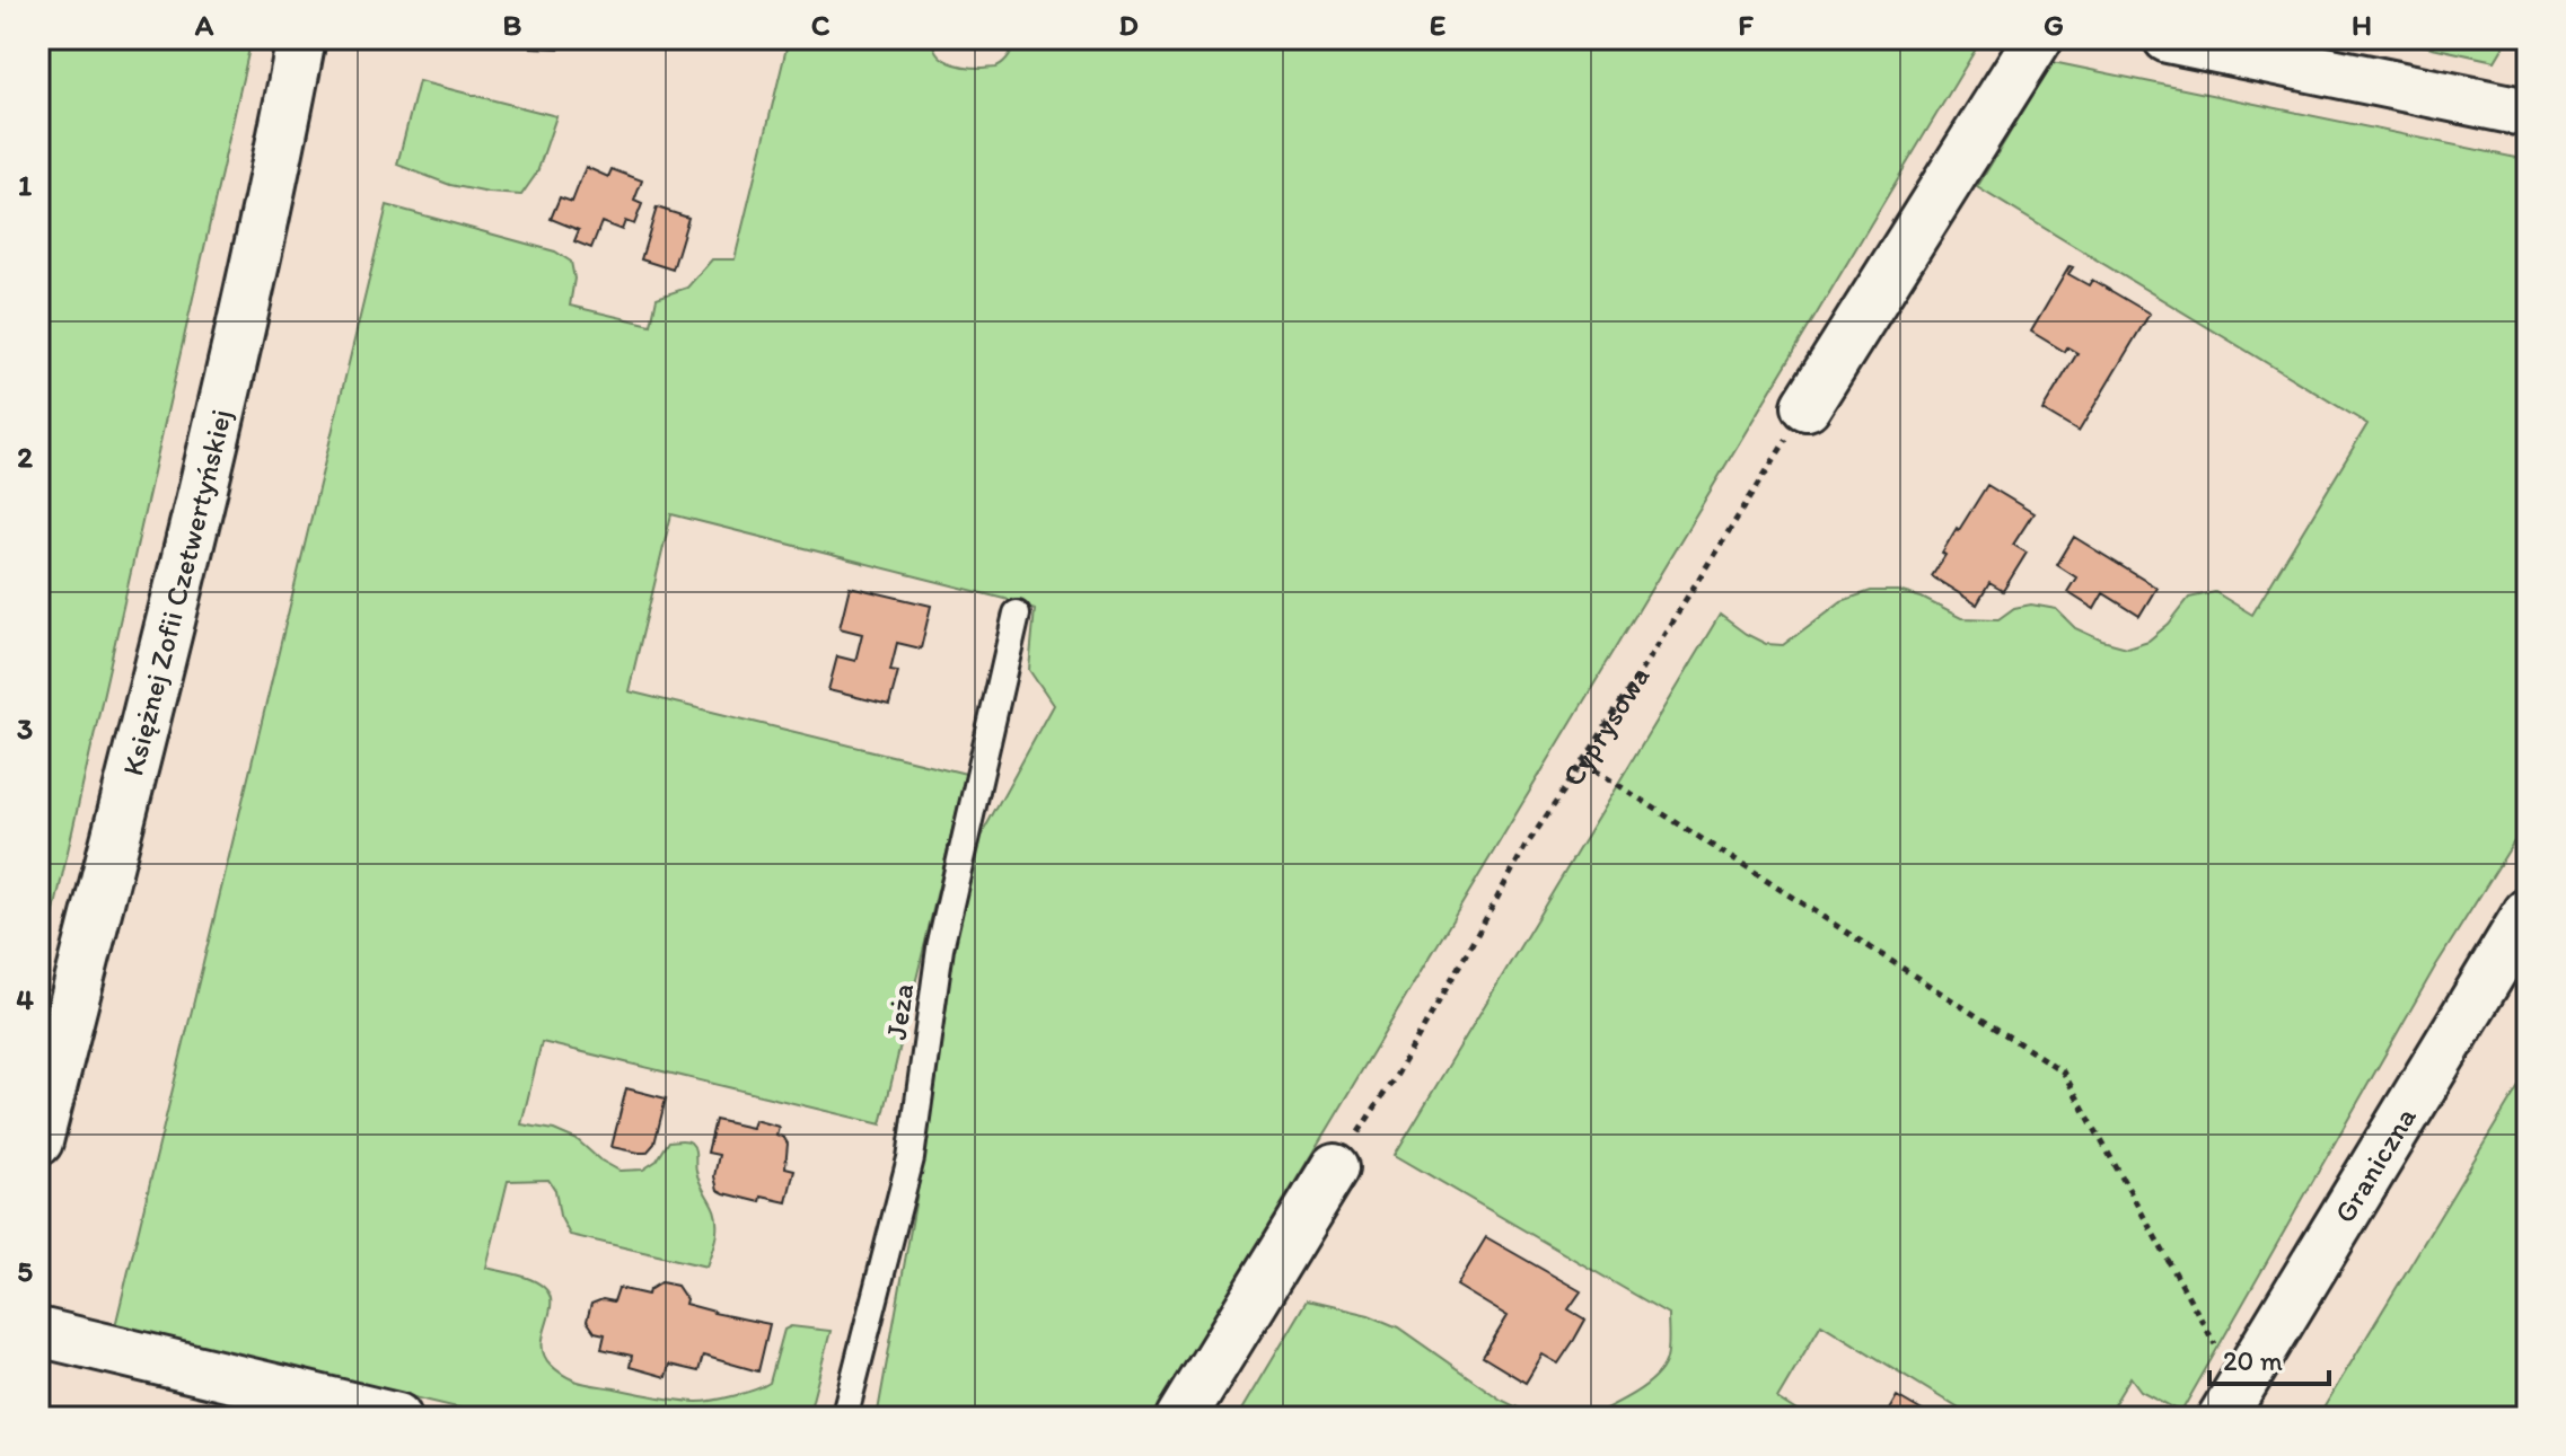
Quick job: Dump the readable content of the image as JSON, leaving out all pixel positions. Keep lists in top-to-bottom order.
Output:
{
  "streets": {
    "street": ["Księżnej Zofii Czetwertyńskiej", "Graniczna"],
    "lane": ["Jeża"],
    "path": ["Cyprysowa"]
  },
  "scale_bar": "20 m",
  "grid": {
    "columns": [
      "A",
      "B",
      "C",
      "D",
      "E",
      "F",
      "G",
      "H"
    ],
    "rows": [
      "1",
      "2",
      "3",
      "4",
      "5"
    ]
  }
}
